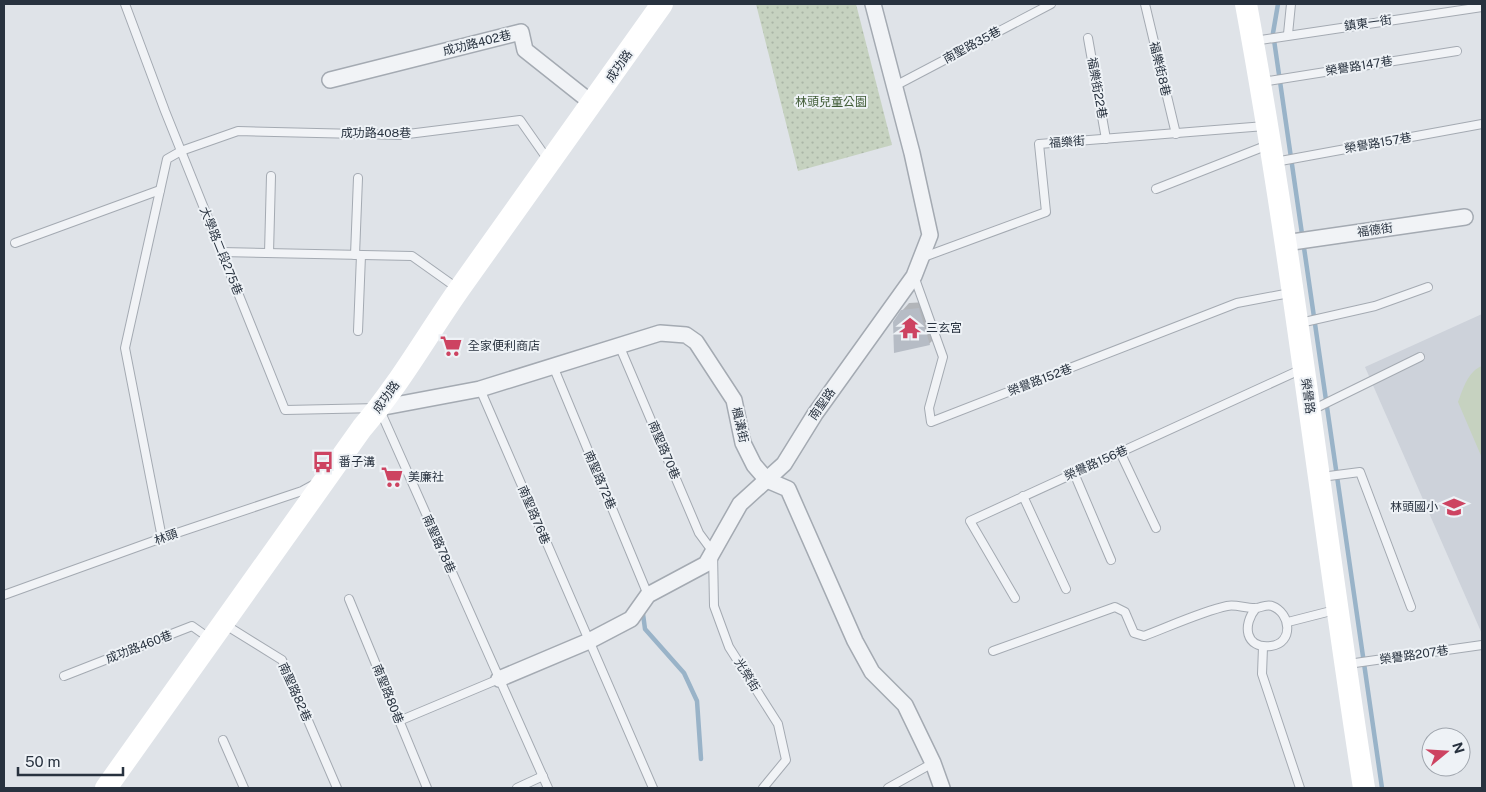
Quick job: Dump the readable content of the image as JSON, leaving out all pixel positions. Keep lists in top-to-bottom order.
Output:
{
  "streets": {
    "main road": ["成功路", "榮譽路"],
    "street": [
      "成功路402巷",
      "福德街",
      "南聖路",
      "楓溝街"
    ],
    "lane": [
      "鎮東一街",
      "南聖路35巷",
      "榮譽路147巷",
      "福樂街8巷",
      "福樂街22巷",
      "成功路408巷",
      "福樂街",
      "榮譽路157巷",
      "大學路二段275巷",
      "榮譽路152巷",
      "南聖路70巷",
      "榮譽路156巷",
      "南聖路72巷",
      "南聖路76巷",
      "林頭",
      "南聖路78巷",
      "成功路460巷",
      "榮譽路207巷",
      "光榮街",
      "南聖路82巷",
      "南聖路80巷"
    ]
  },
  "crossings": [
    ["鎮東一街", "榮譽路"],
    ["成功路402巷", "成功路"],
    ["南聖路35巷", "南聖路"],
    ["成功路", "成功路408巷"],
    ["成功路", "大學路二段275巷"],
    ["成功路", "楓溝街"],
    ["成功路", "林頭"],
    ["成功路", "南聖路78巷"],
    ["成功路", "成功路460巷"],
    ["成功路", "南聖路82巷"],
    ["榮譽路147巷", "榮譽路"],
    ["福樂街8巷", "福樂街"],
    ["福樂街22巷", "福樂街"],
    ["成功路408巷", "大學路二段275巷"],
    ["福樂街", "榮譽路157巷"],
    ["福樂街", "榮譽路"],
    ["福樂街", "南聖路"],
    ["榮譽路157巷", "榮譽路"],
    ["福德街", "榮譽路"],
    ["大學路二段275巷", "楓溝街"],
    ["大學路二段275巷", "南聖路78巷"],
    ["榮譽路152巷", "榮譽路"],
    ["榮譽路152巷", "南聖路"],
    ["榮譽路", "榮譽路156巷"],
    ["榮譽路", "榮譽路207巷"],
    ["南聖路", "楓溝街"],
    ["南聖路", "南聖路70巷"],
    ["南聖路", "南聖路72巷"],
    ["南聖路", "南聖路76巷"],
    ["南聖路", "南聖路78巷"],
    ["南聖路", "光榮街"],
    ["楓溝街", "南聖路70巷"],
    ["楓溝街", "南聖路72巷"],
    ["楓溝街", "南聖路76巷"],
    ["楓溝街", "南聖路78巷"],
    ["南聖路70巷", "光榮街"],
    ["成功路460巷", "南聖路82巷"]
  ],
  "parks": ["林頭兒童公園"],
  "places": {
    "temple": ["三玄宮"],
    "supermarket": ["全家便利商店", "美廉社"],
    "bus stop": ["番子溝"],
    "school or university": ["林頭國小"]
  },
  "scale_bar": "50 m",
  "north": "right"
}
